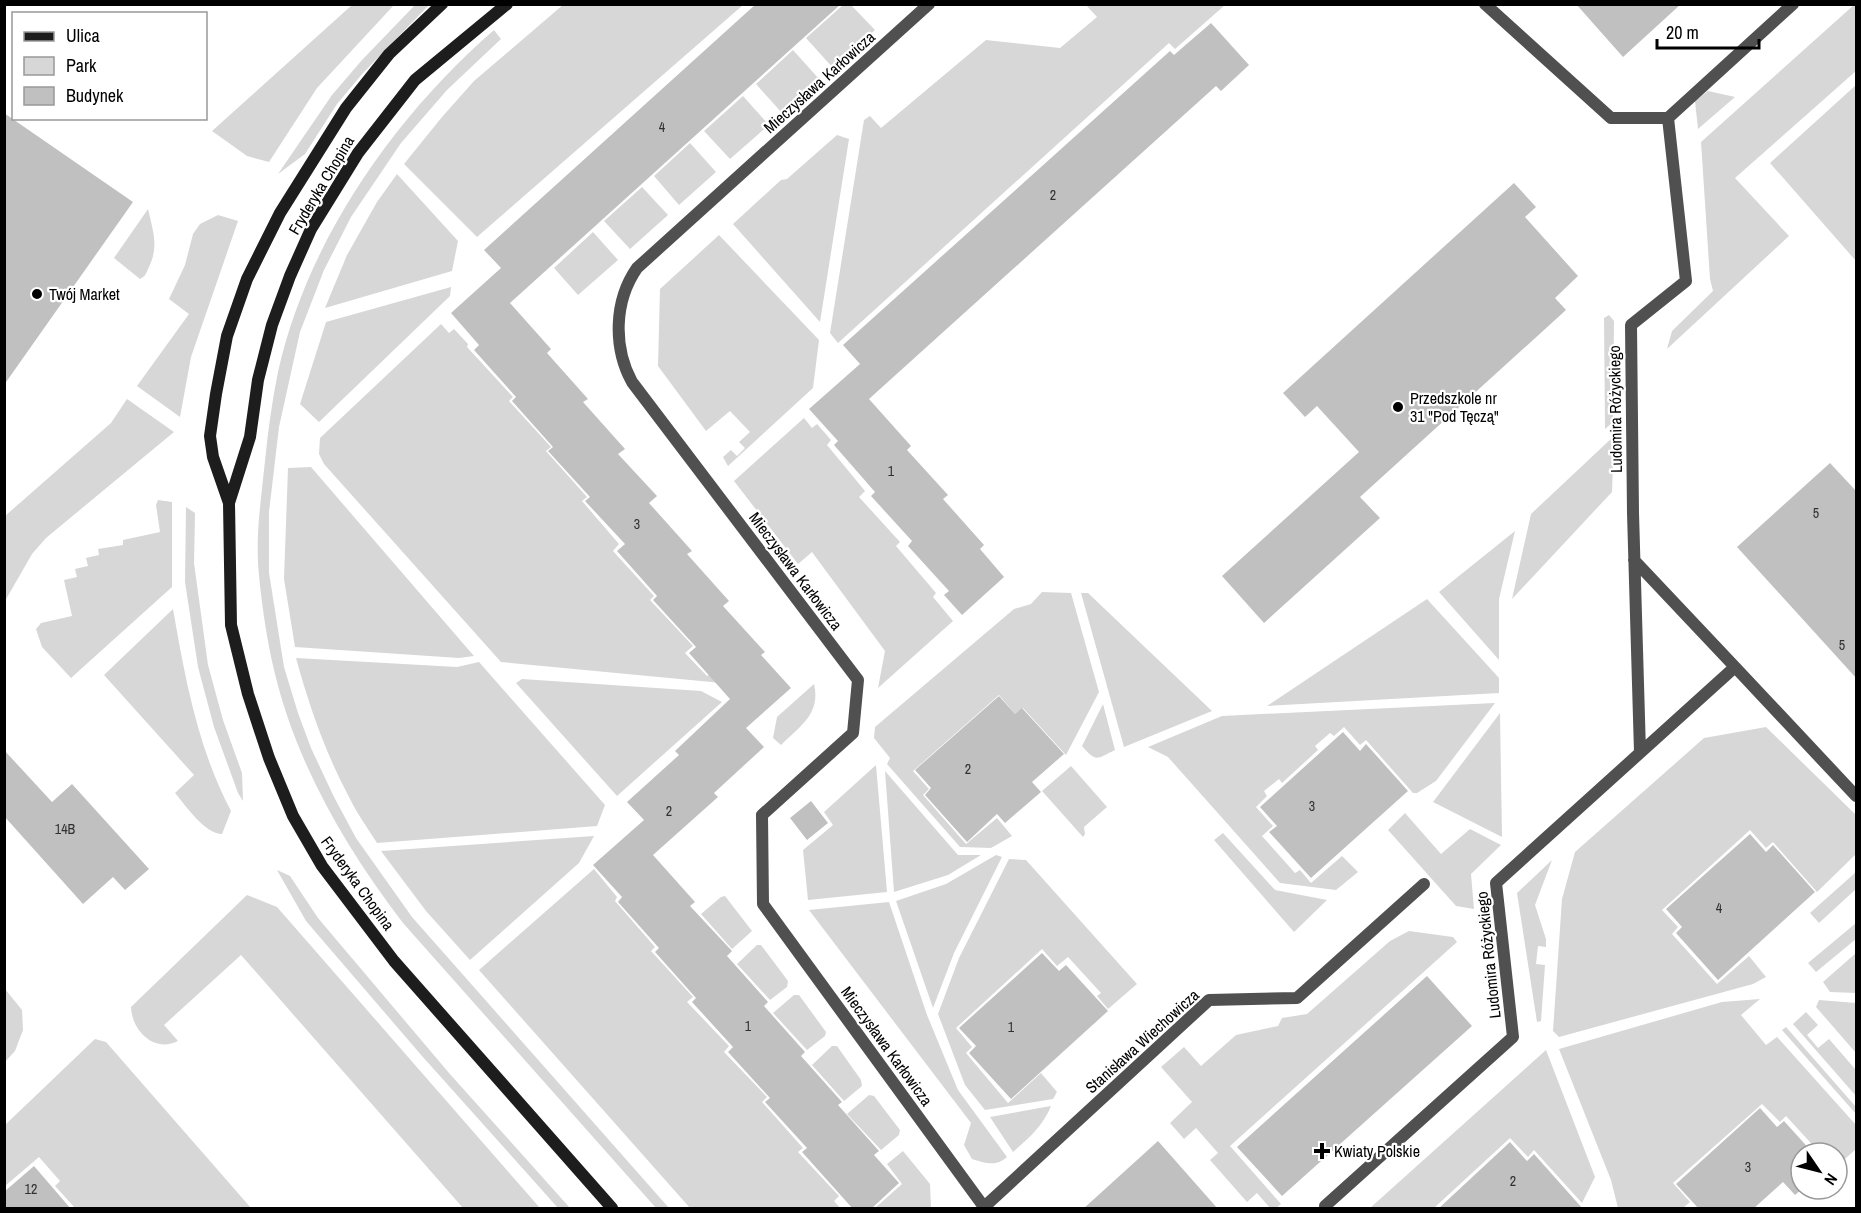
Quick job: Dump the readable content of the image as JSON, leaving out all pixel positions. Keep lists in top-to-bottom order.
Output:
{
  "streets": {
    "street": [
      "Mieczysława Karłowicza",
      "Fryderyka Chopina",
      "Ludomira Różyckiego",
      "Stanisława Wiechowicza"
    ]
  },
  "crossings": [
    ["Mieczysława Karłowicza", "Stanisława Wiechowicza"]
  ],
  "places": {
    "other": ["Twój Market", "Przedszkole nr 31 \"Pod Tęczą\""],
    "health": ["Kwiaty Polskie"]
  },
  "house_numbers": [
    "4",
    "2",
    "1",
    "5",
    "3",
    "5",
    "2",
    "3",
    "2",
    "14B",
    "4",
    "1",
    "1",
    "3",
    "2",
    "12"
  ],
  "legend": ["Ulica", "Park", "Budynek"],
  "scale_bar": "20 m",
  "north": "bottom right"
}
